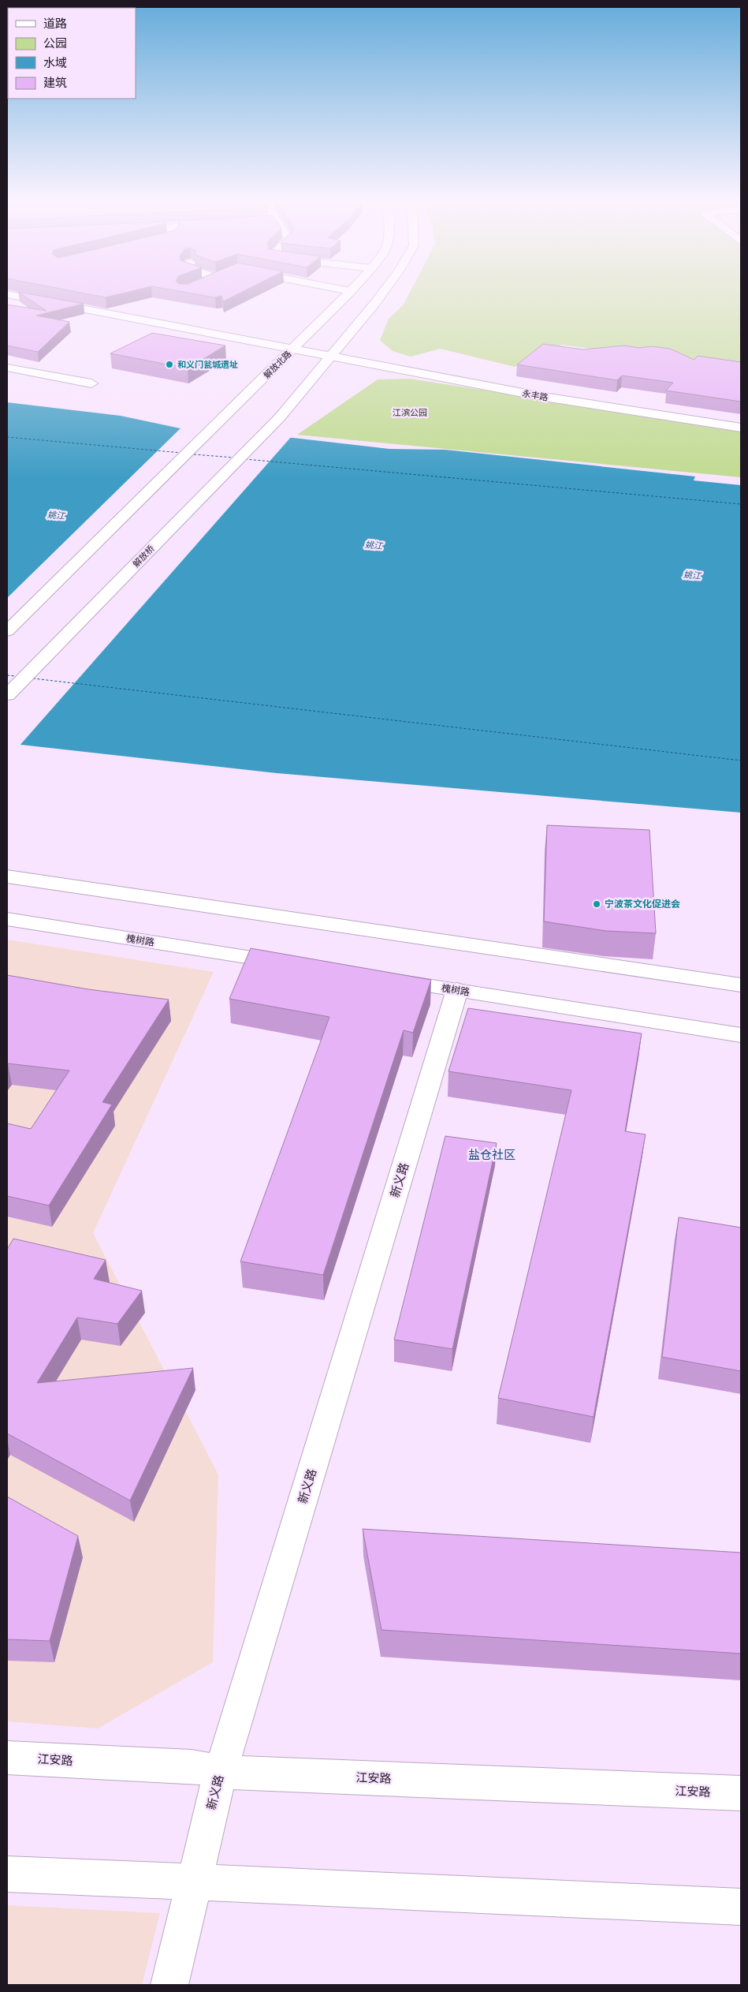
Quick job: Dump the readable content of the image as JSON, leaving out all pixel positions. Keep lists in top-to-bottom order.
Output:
{
  "streets": {
    "main road": [
      "解放北路",
      "永丰路",
      "解放桥",
      "槐树路",
      "新义路",
      "江安路"
    ]
  },
  "crossings": [
    ["解放北路", "永丰路"],
    ["永丰路", "解放桥"],
    ["槐树路", "新义路"],
    ["新义路", "江安路"]
  ],
  "districts": ["盐仓社区"],
  "water": ["姚江"],
  "parks": ["江滨公园"],
  "places": ["和义门瓮城遗址", "宁波茶文化促进会"],
  "legend": [
    "道路",
    "公园",
    "水域",
    "建筑"
  ]
}
